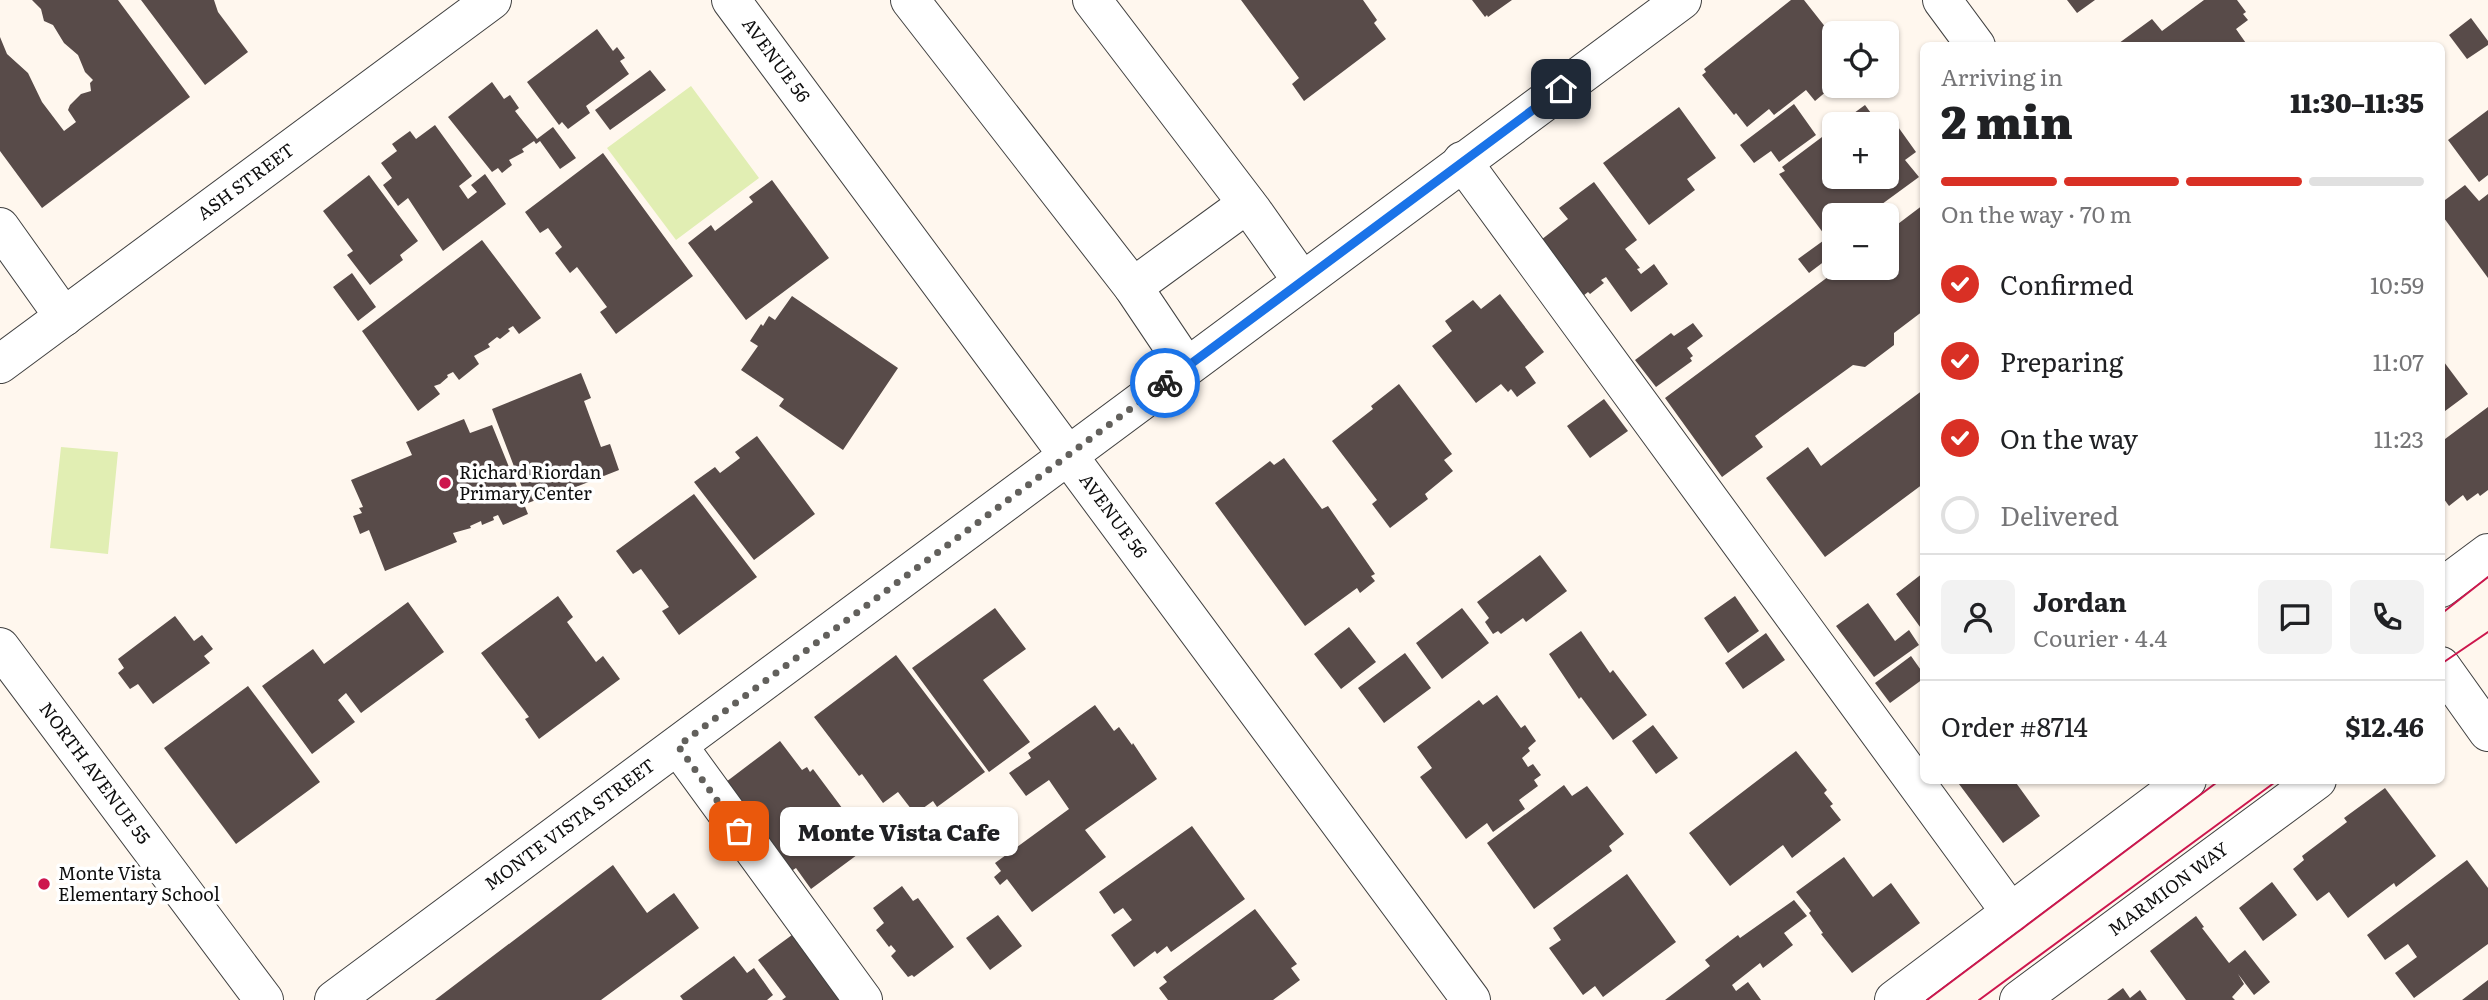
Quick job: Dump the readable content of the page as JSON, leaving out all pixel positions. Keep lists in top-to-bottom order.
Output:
{
  "streets": {
    "street": [
      "AVENUE 56",
      "ASH STREET",
      "NORTH AVENUE 55",
      "MONTE VISTA STREET",
      "MARMION WAY"
    ]
  },
  "crossings": [
    ["AVENUE 56", "MONTE VISTA STREET"]
  ],
  "places": ["Richard Riordan Primary Center", "Monte Vista Cafe", "Monte Vista Elementary School"],
  "page": {
    "map_buttons": ["+", "−"],
    "heading": ["2 min", "Arriving in", "11:30–11:35"],
    "panel": [
      "Jordan",
      "Courier · 4.4",
      "Order #8714",
      "$12.46"
    ],
    "bar": "On the way · 70 m",
    "list": [
      ["Confirmed", "10:59"],
      ["Preparing", "11:07"],
      ["On the way", "11:23"],
      "Delivered"
    ],
    "bubble": "Monte Vista Cafe"
  }
}
